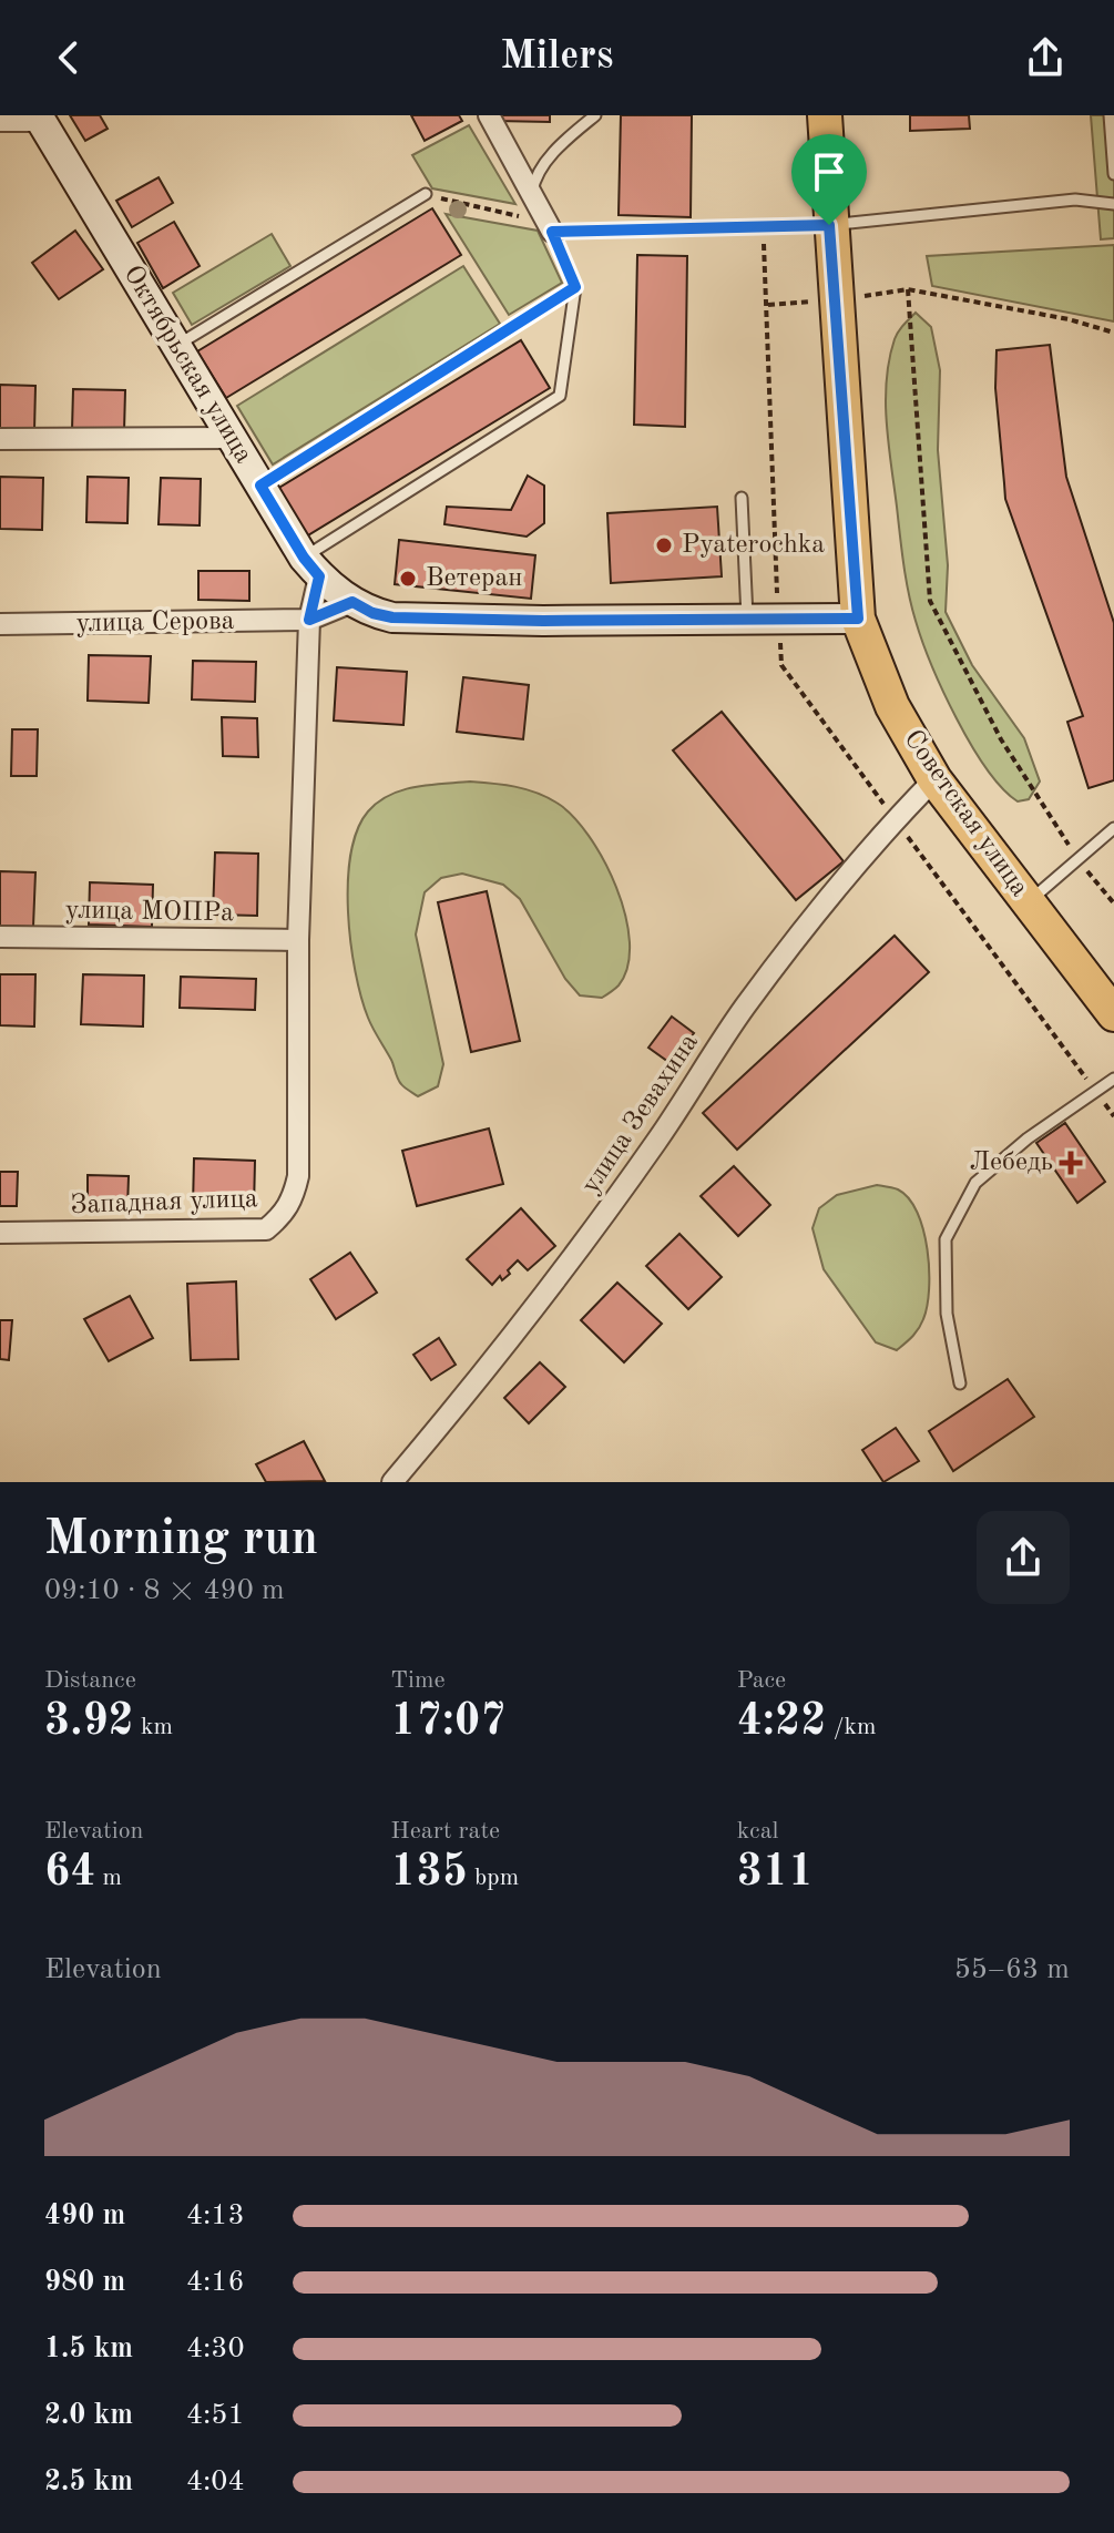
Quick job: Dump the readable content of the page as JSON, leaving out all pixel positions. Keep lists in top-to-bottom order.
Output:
{
  "streets": {
    "main road": ["Советская улица"],
    "street": [
      "Октябрьская улица",
      "улица Серова",
      "улица МОПРа",
      "улица Зевахина",
      "Западная улица"
    ]
  },
  "crossings": [
    ["Советская улица", "улица Зевахина"],
    ["улица МОПРа", "Западная улица"]
  ],
  "places": {
    "other": ["Pyaterochka", "Ветеран"],
    "health": ["Лебедь"]
  },
  "page": {
    "header": "Milers",
    "heading": ["Morning run", "09:10 · 8 × 490 m"],
    "stats": [
      ["Distance", "3.92 km"],
      ["Time", "17:07"],
      ["Pace", "4:22 /km"],
      ["Elevation", "64 m"],
      ["Heart rate", "135 bpm"],
      ["kcal", "311"]
    ],
    "chart": ["Elevation", "55–63 m"],
    "list": [
      {
        "name": "490 m",
        "note": "4:13"
      },
      {
        "name": "980 m",
        "note": "4:16"
      },
      {
        "name": "1.5 km",
        "note": "4:30"
      },
      {
        "name": "2.0 km",
        "note": "4:51"
      },
      {
        "name": "2.5 km",
        "note": "4:04"
      }
    ]
  }
}
